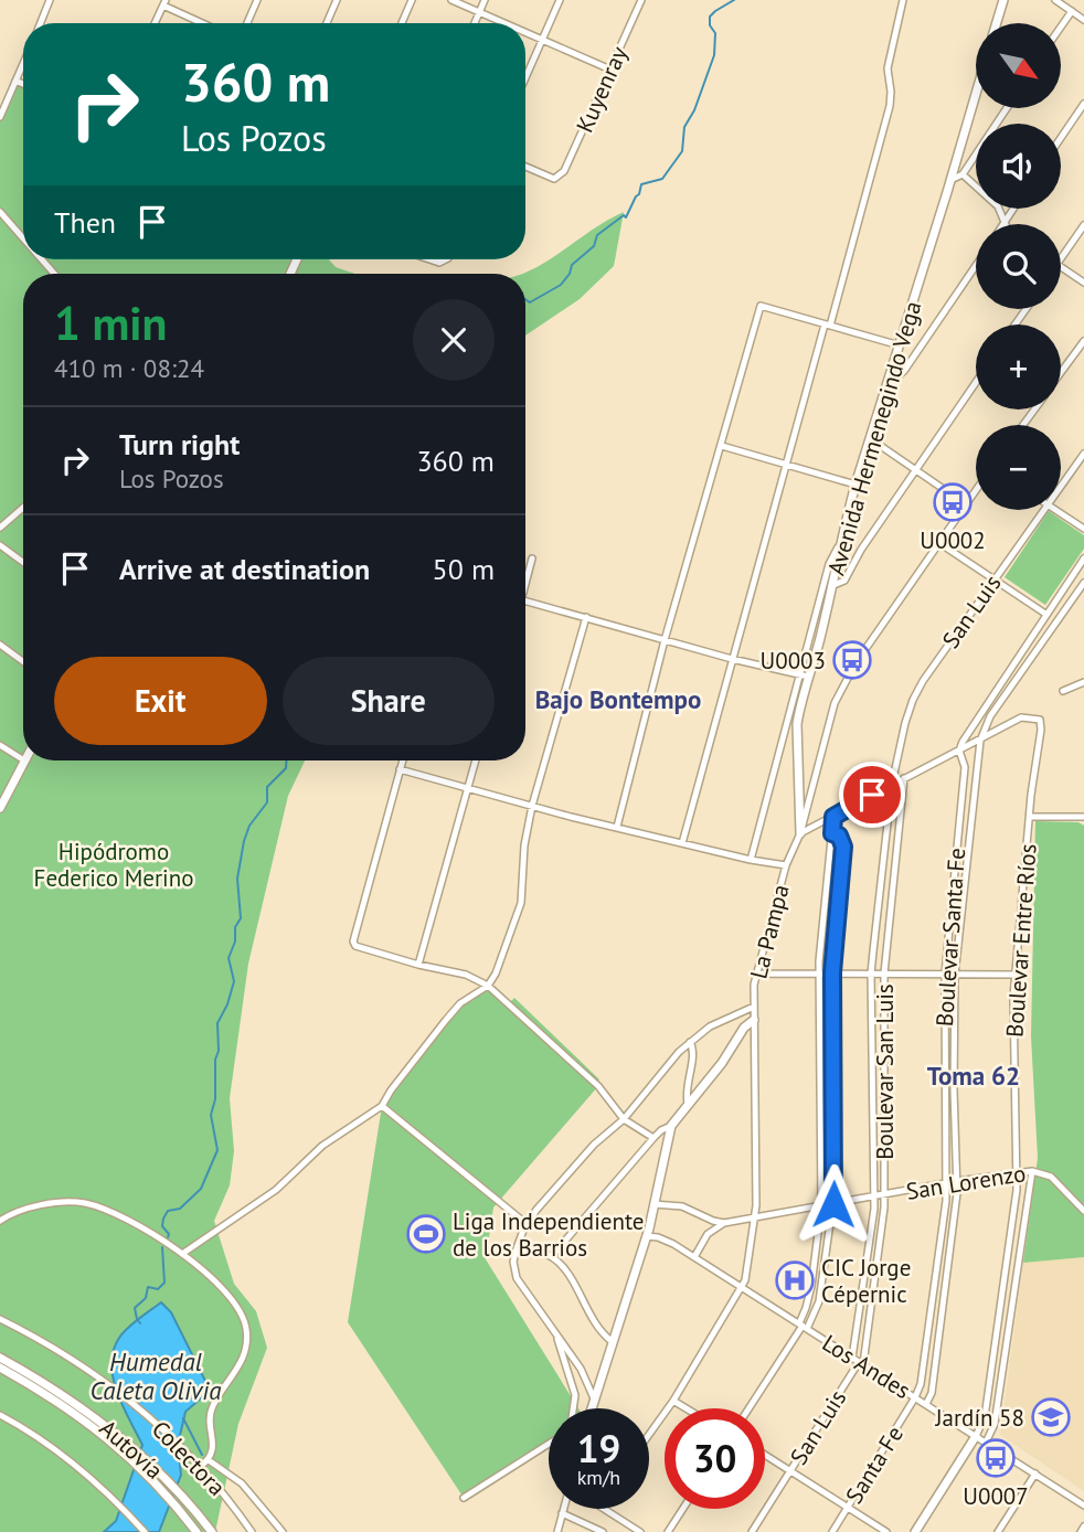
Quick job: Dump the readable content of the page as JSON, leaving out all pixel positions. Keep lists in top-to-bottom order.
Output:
{
  "streets": {
    "street": [
      "Kuyenray",
      "Avenida Hermenegindo Vega",
      "San Luis",
      "La Pampa",
      "Boulevar Santa Fe",
      "Boulevar Entre Ríos",
      "Boulevar San Luis",
      "San Lorenzo",
      "Los Andes",
      "Autovía",
      "Colectora",
      "Santa Fe"
    ]
  },
  "crossings": [
    ["Avenida Hermenegindo Vega", "La Pampa"],
    ["San Luis", "Boulevar San Luis"],
    ["San Luis", "Los Andes"],
    ["La Pampa", "San Lorenzo"],
    ["La Pampa", "Los Andes"],
    ["Boulevar Santa Fe", "Boulevar Entre Ríos"],
    ["Boulevar Santa Fe", "San Lorenzo"],
    ["Boulevar Santa Fe", "Los Andes"],
    ["Boulevar Santa Fe", "Santa Fe"],
    ["Boulevar Entre Ríos", "San Lorenzo"],
    ["Boulevar Entre Ríos", "Los Andes"],
    ["Boulevar San Luis", "San Lorenzo"],
    ["Boulevar San Luis", "Los Andes"],
    ["Los Andes", "Santa Fe"]
  ],
  "districts": ["Bajo Bontempo", "Toma 62"],
  "water": ["Humedal Caleta Olivia"],
  "parks": ["Hipódromo Federico Merino"],
  "places": {
    "bus stop": ["U0002", "U0003", "U0007"],
    "sports": ["Liga Independiente de los Barrios"],
    "hospital": ["CIC Jorge Cépernic"],
    "school or university": ["Jardín 58"]
  },
  "north": "bottom right",
  "page": {
    "map_buttons": ["+", "−"],
    "turn": ["360 m", "Los Pozos"],
    "then": "Then",
    "heading": ["1 min", "410 m · 08:24"],
    "list": [
      {
        "name": "Turn right",
        "note": "Los Pozos",
        "value": "360 m"
      },
      {
        "name": "Arrive at destination",
        "value": "50 m"
      }
    ],
    "buttons": ["Exit", "Share"],
    "speed": "19 km/h",
    "limit": "30"
  }
}
